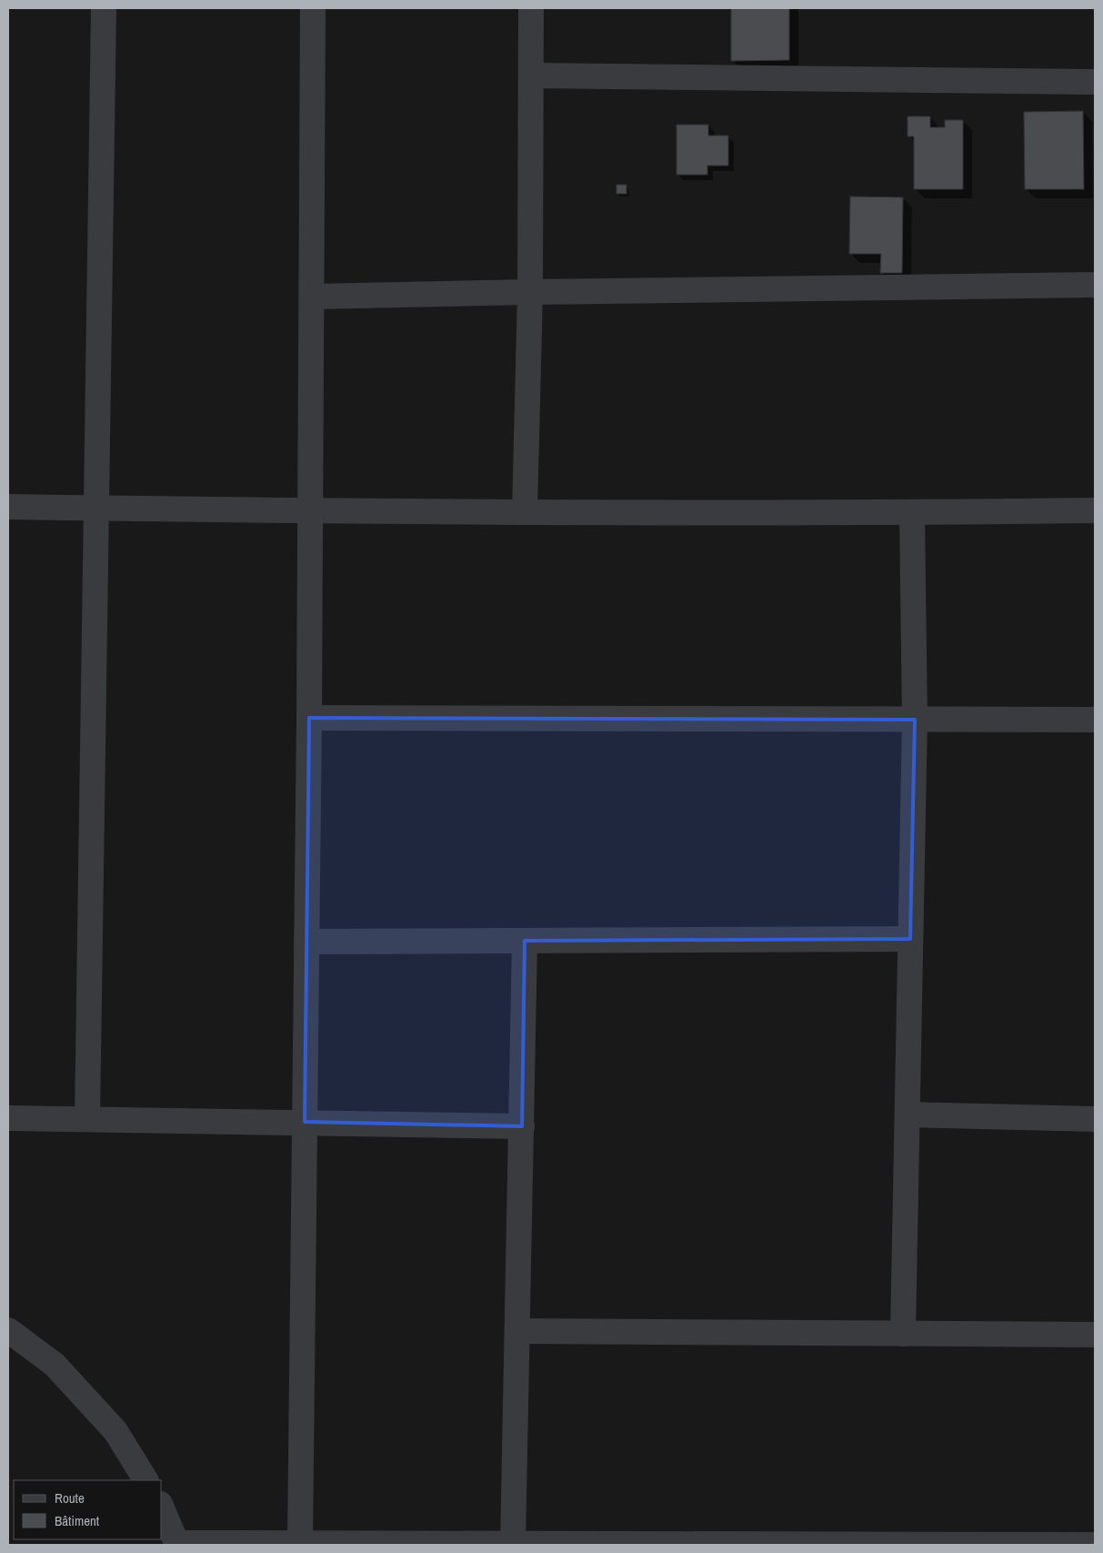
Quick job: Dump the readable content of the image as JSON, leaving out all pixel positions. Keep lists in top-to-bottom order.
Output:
{
  "legend": ["Route", "Bâtiment"]
}
